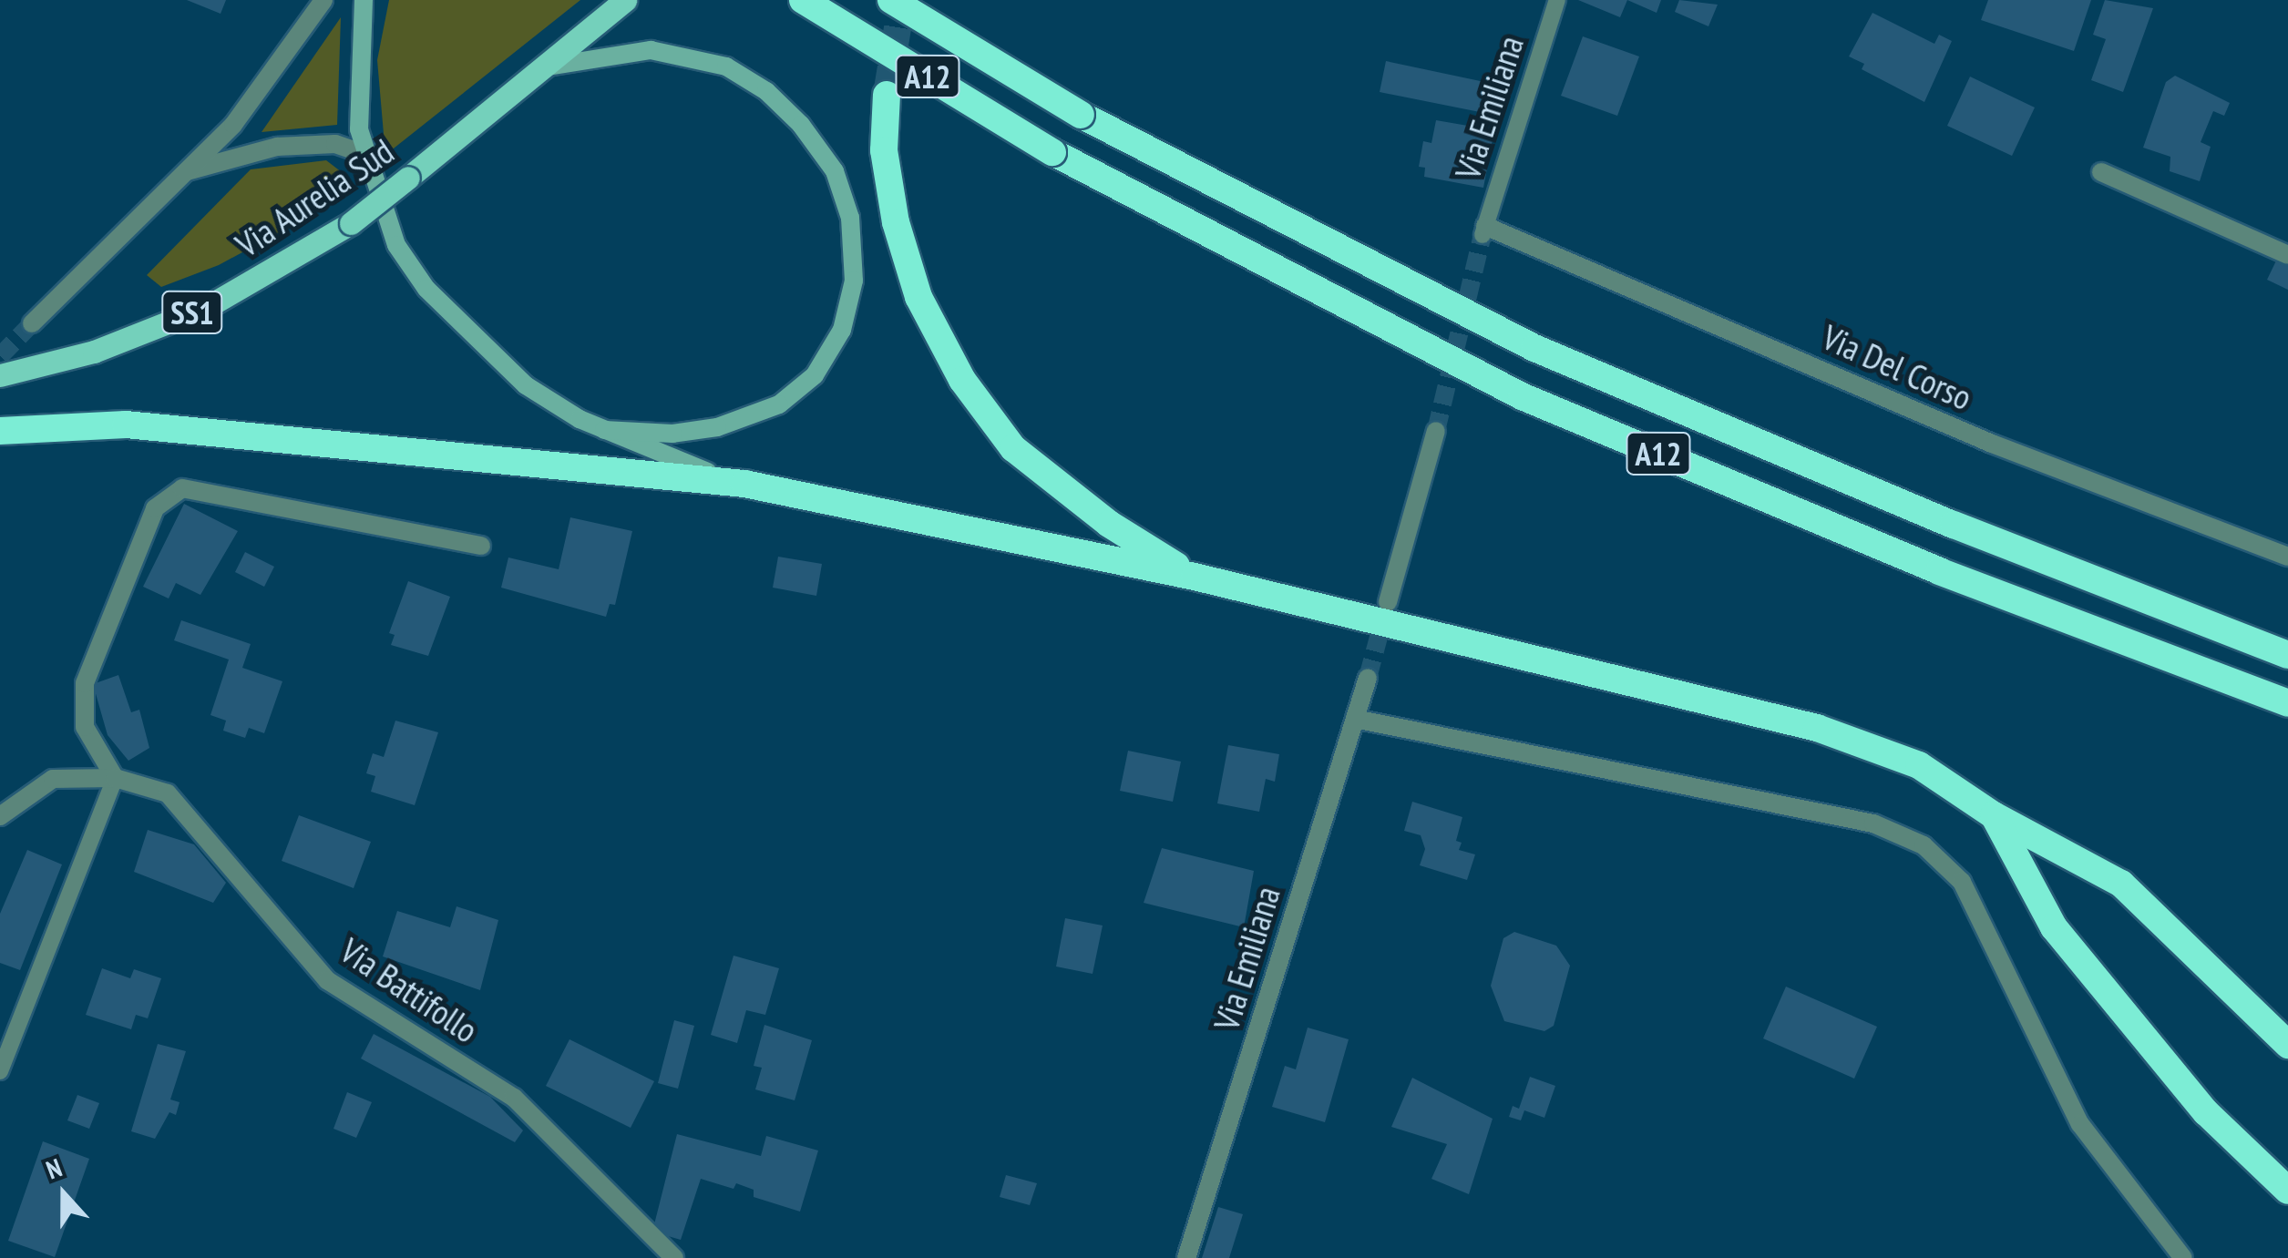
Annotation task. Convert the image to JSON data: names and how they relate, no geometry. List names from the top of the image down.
{
  "streets": {
    "highway": ["A12"],
    "main road": ["Via Aurelia Sud", "SS1"],
    "street": ["Via Emiliana", "Via Del Corso", "Via Battifollo"]
  },
  "crossings": [
    ["Via Emiliana", "Via Del Corso"]
  ],
  "north": "top"
}
